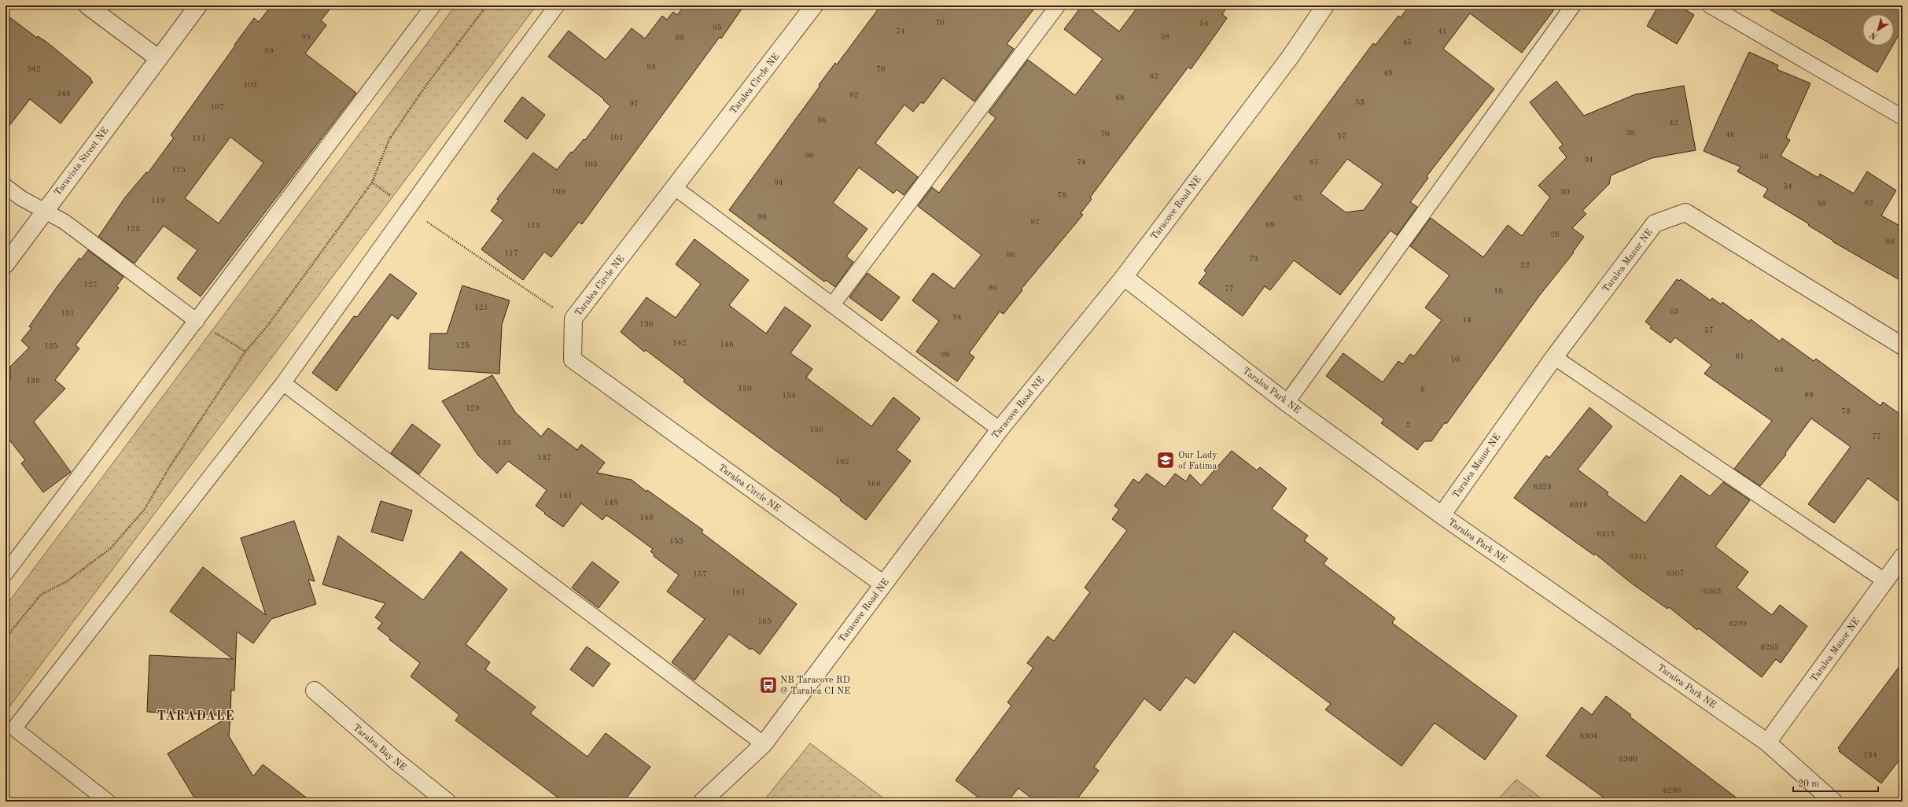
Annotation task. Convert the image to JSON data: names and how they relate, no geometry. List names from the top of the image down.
{
  "streets": {
    "street": [
      "Taralea Circle NE",
      "Taravista Street NE",
      "Taracove Road NE",
      "Taralea Manor NE",
      "Taralea Park NE",
      "Taralea Bay NE"
    ]
  },
  "crossings": [
    ["Taralea Circle NE", "Taracove Road NE"],
    ["Taracove Road NE", "Taralea Park NE"],
    ["Taralea Manor NE", "Taralea Park NE"]
  ],
  "districts": ["TARADALE"],
  "places": {
    "school or university": ["Our Lady of Fatima"],
    "bus stop": ["NB Taracove RD @ Taralea CI NE"]
  },
  "house_numbers": [
    "70",
    "54",
    "85",
    "74",
    "41",
    "95",
    "58",
    "89",
    "45",
    "99",
    "93",
    "342",
    "78",
    "49",
    "62",
    "103",
    "346",
    "82",
    "66",
    "53",
    "97",
    "107",
    "86",
    "42",
    "38",
    "70",
    "46",
    "57",
    "101",
    "111",
    "90",
    "50",
    "34",
    "74",
    "61",
    "105",
    "115",
    "94",
    "54",
    "109",
    "30",
    "78",
    "65",
    "119",
    "62",
    "58",
    "98",
    "82",
    "69",
    "113",
    "123",
    "26",
    "66",
    "117",
    "86",
    "73",
    "22",
    "127",
    "90",
    "77",
    "18",
    "121",
    "53",
    "131",
    "94",
    "14",
    "138",
    "57",
    "142",
    "146",
    "125",
    "135",
    "98",
    "61",
    "10",
    "65",
    "139",
    "150",
    "6",
    "69",
    "154",
    "129",
    "73",
    "2",
    "158",
    "77",
    "133",
    "137",
    "162",
    "166",
    "6323",
    "141",
    "145",
    "6319",
    "149",
    "6315",
    "153",
    "6311",
    "6307",
    "157",
    "6303",
    "161",
    "165",
    "6299",
    "6295",
    "6304",
    "134",
    "6300",
    "6296"
  ],
  "scale_bar": "20 m",
  "north": "bottom left"
}
